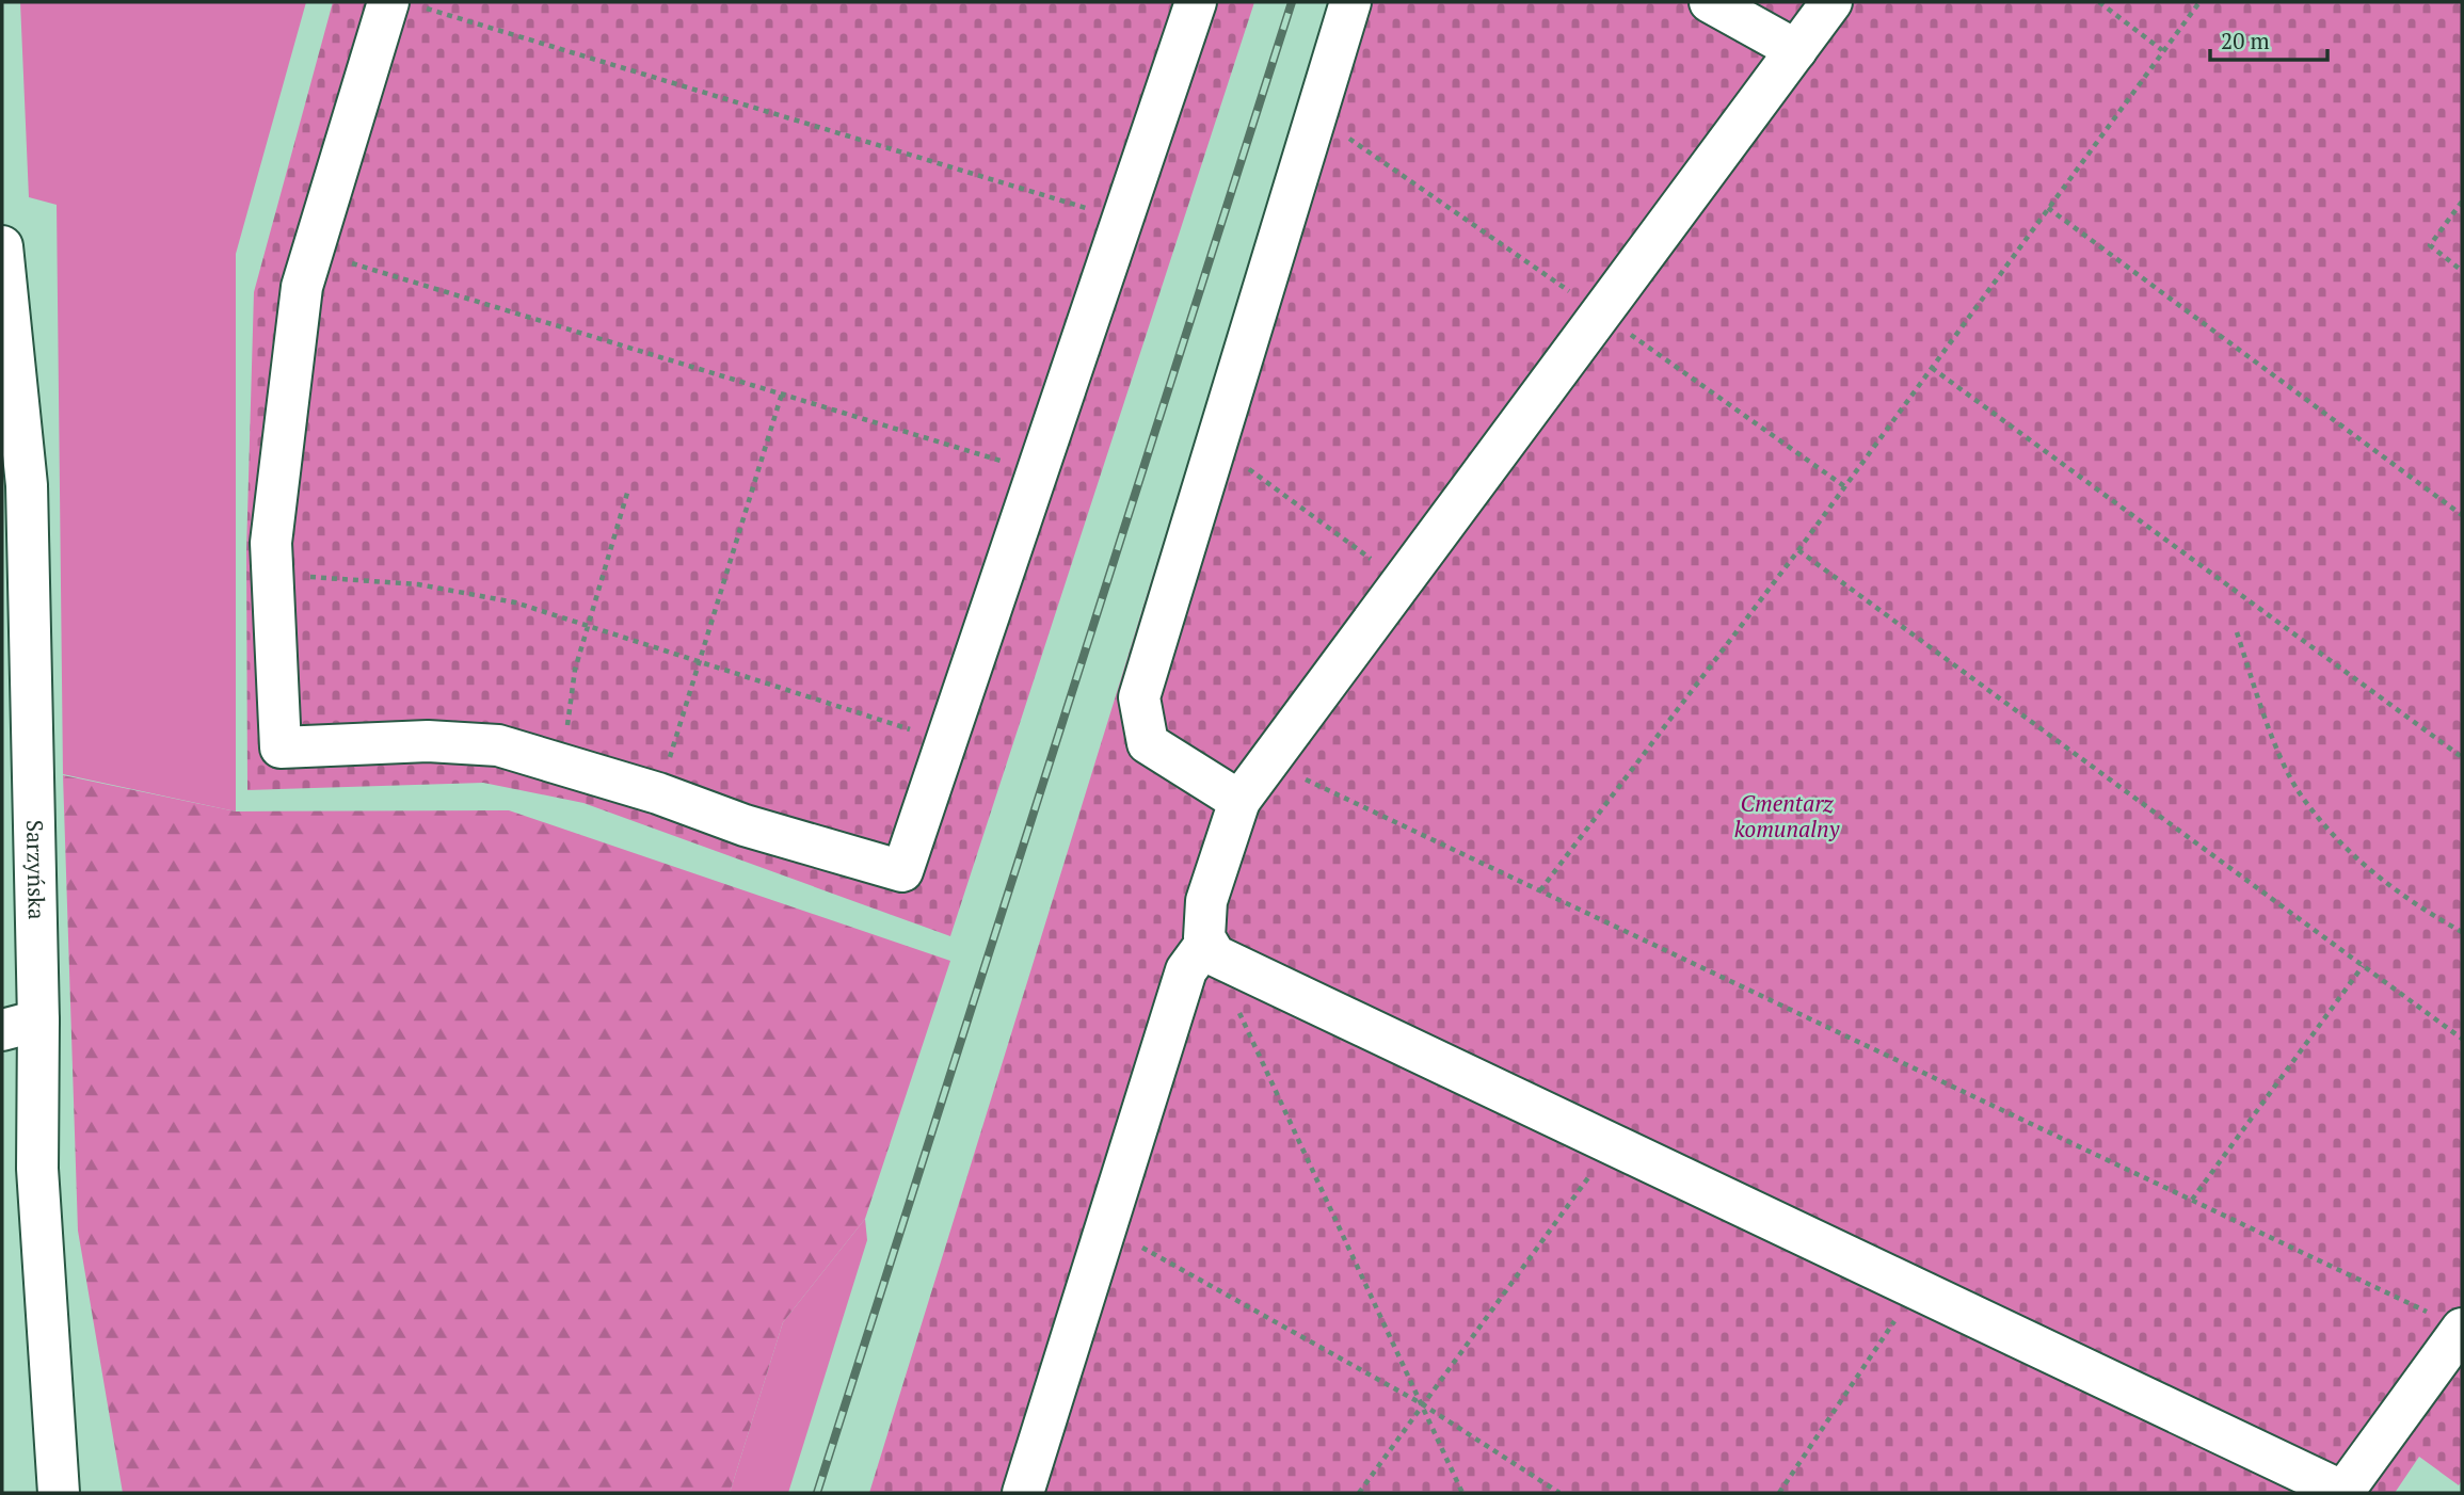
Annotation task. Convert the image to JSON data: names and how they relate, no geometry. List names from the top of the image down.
{
  "streets": {
    "street": ["Sarzyńska"]
  },
  "parks": ["Cmentarz komunalny"],
  "scale_bar": "20 m"
}
